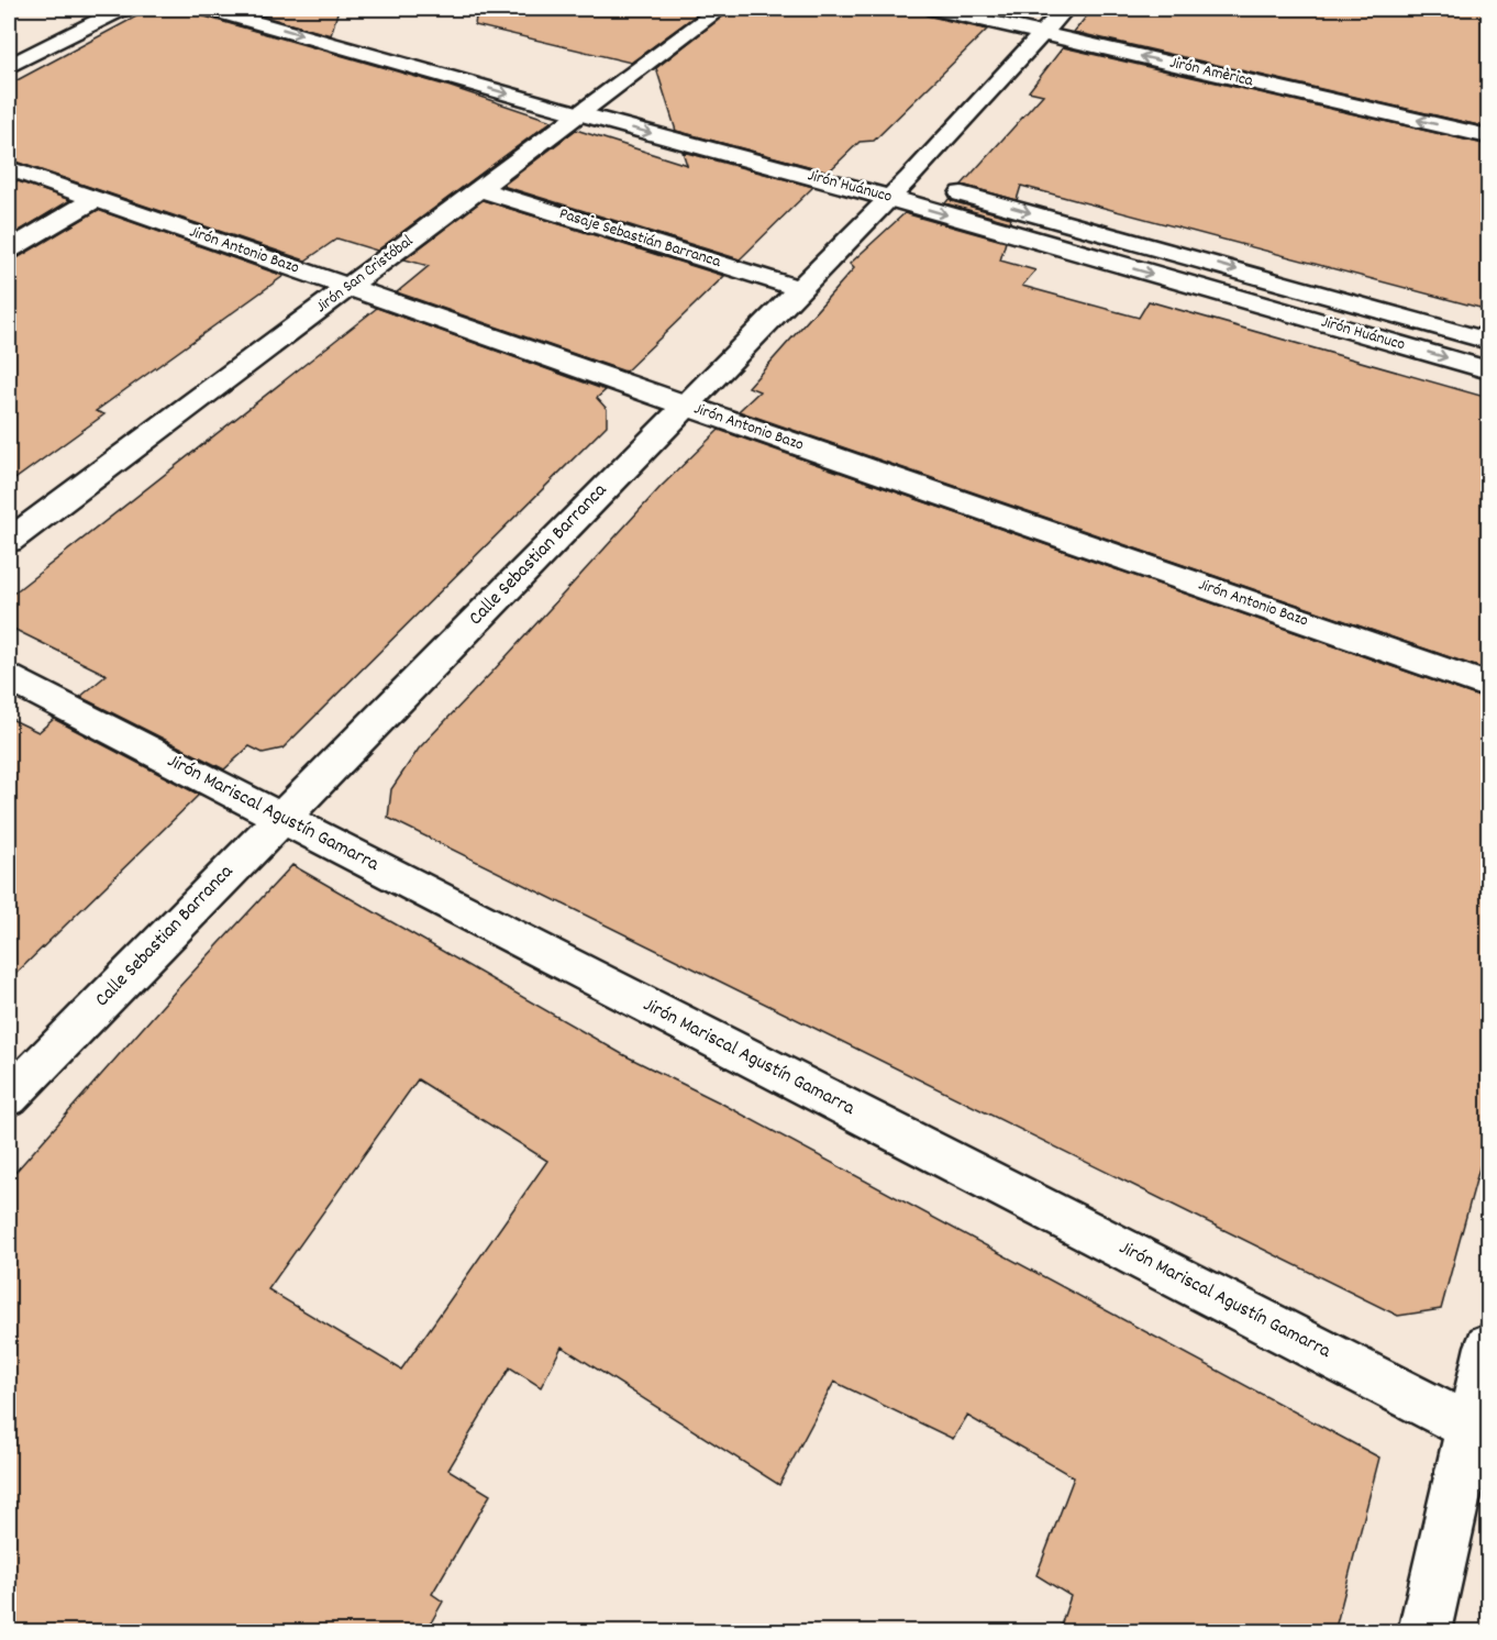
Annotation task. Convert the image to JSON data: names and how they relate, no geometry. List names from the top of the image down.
{
  "streets": {
    "street": [
      "Jirón Amèrica",
      "Jirón Huánuco",
      "Pasaje Sebastián Barranca",
      "Jirón Antonio Bazo",
      "Jirón San Cristóbal",
      "Calle Sebastian Barranca",
      "Jirón Mariscal Agustín Gamarra"
    ]
  },
  "crossings": [
    ["Jirón Amèrica", "Calle Sebastian Barranca"],
    ["Jirón Huánuco", "Jirón San Cristóbal"],
    ["Jirón Huánuco", "Calle Sebastian Barranca"],
    ["Pasaje Sebastián Barranca", "Jirón San Cristóbal"],
    ["Pasaje Sebastián Barranca", "Calle Sebastian Barranca"],
    ["Jirón Antonio Bazo", "Jirón San Cristóbal"],
    ["Jirón Antonio Bazo", "Calle Sebastian Barranca"],
    ["Calle Sebastian Barranca", "Jirón Mariscal Agustín Gamarra"]
  ],
  "one_way": ["Jirón Amèrica", "Jirón Huánuco"]
}
